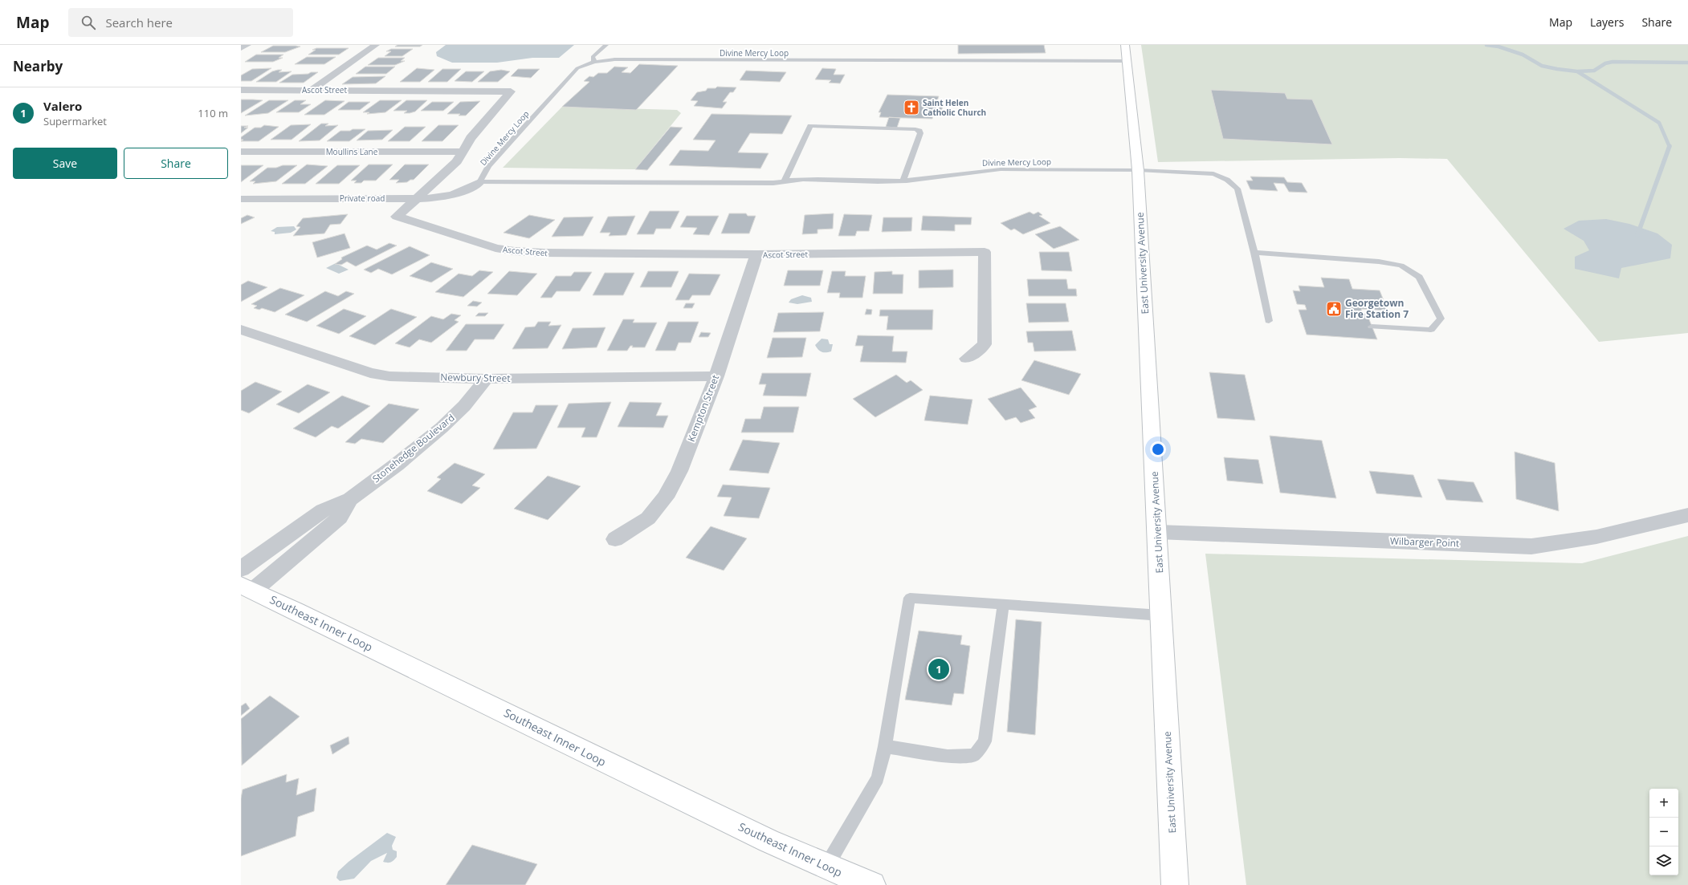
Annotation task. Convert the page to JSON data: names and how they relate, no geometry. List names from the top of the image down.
{
  "streets": {
    "main road": ["East University Avenue", "Southeast Inner Loop"],
    "street": [
      "Ascot Street",
      "Moullins Lane",
      "Private road",
      "Newbury Street",
      "Kempton Street",
      "Stonehedge Boulevard",
      "Wilbarger Point"
    ],
    "lane": ["Divine Mercy Loop"]
  },
  "crossings": [
    ["Divine Mercy Loop", "Private road"],
    ["Divine Mercy Loop", "East University Avenue"],
    ["Ascot Street", "Moullins Lane"],
    ["Ascot Street", "Private road"],
    ["Ascot Street", "Kempton Street"],
    ["East University Avenue", "Wilbarger Point"],
    ["Newbury Street", "Kempton Street"],
    ["Newbury Street", "Stonehedge Boulevard"],
    ["Stonehedge Boulevard", "Southeast Inner Loop"]
  ],
  "places": {
    "church": ["Saint Helen Catholic Church"],
    "public building": ["Georgetown Fire Station 7"]
  },
  "page": {
    "header": "Map",
    "search": "Search here",
    "nav": ["Map", "Layers", "Share"],
    "heading": "Nearby",
    "list": [
      {
        "mark": "1",
        "name": "Valero",
        "note": "Supermarket",
        "value": "110 m"
      }
    ],
    "buttons": ["Save", "Share"],
    "pins": "1",
    "map_buttons": ["+", "−"]
  }
}
